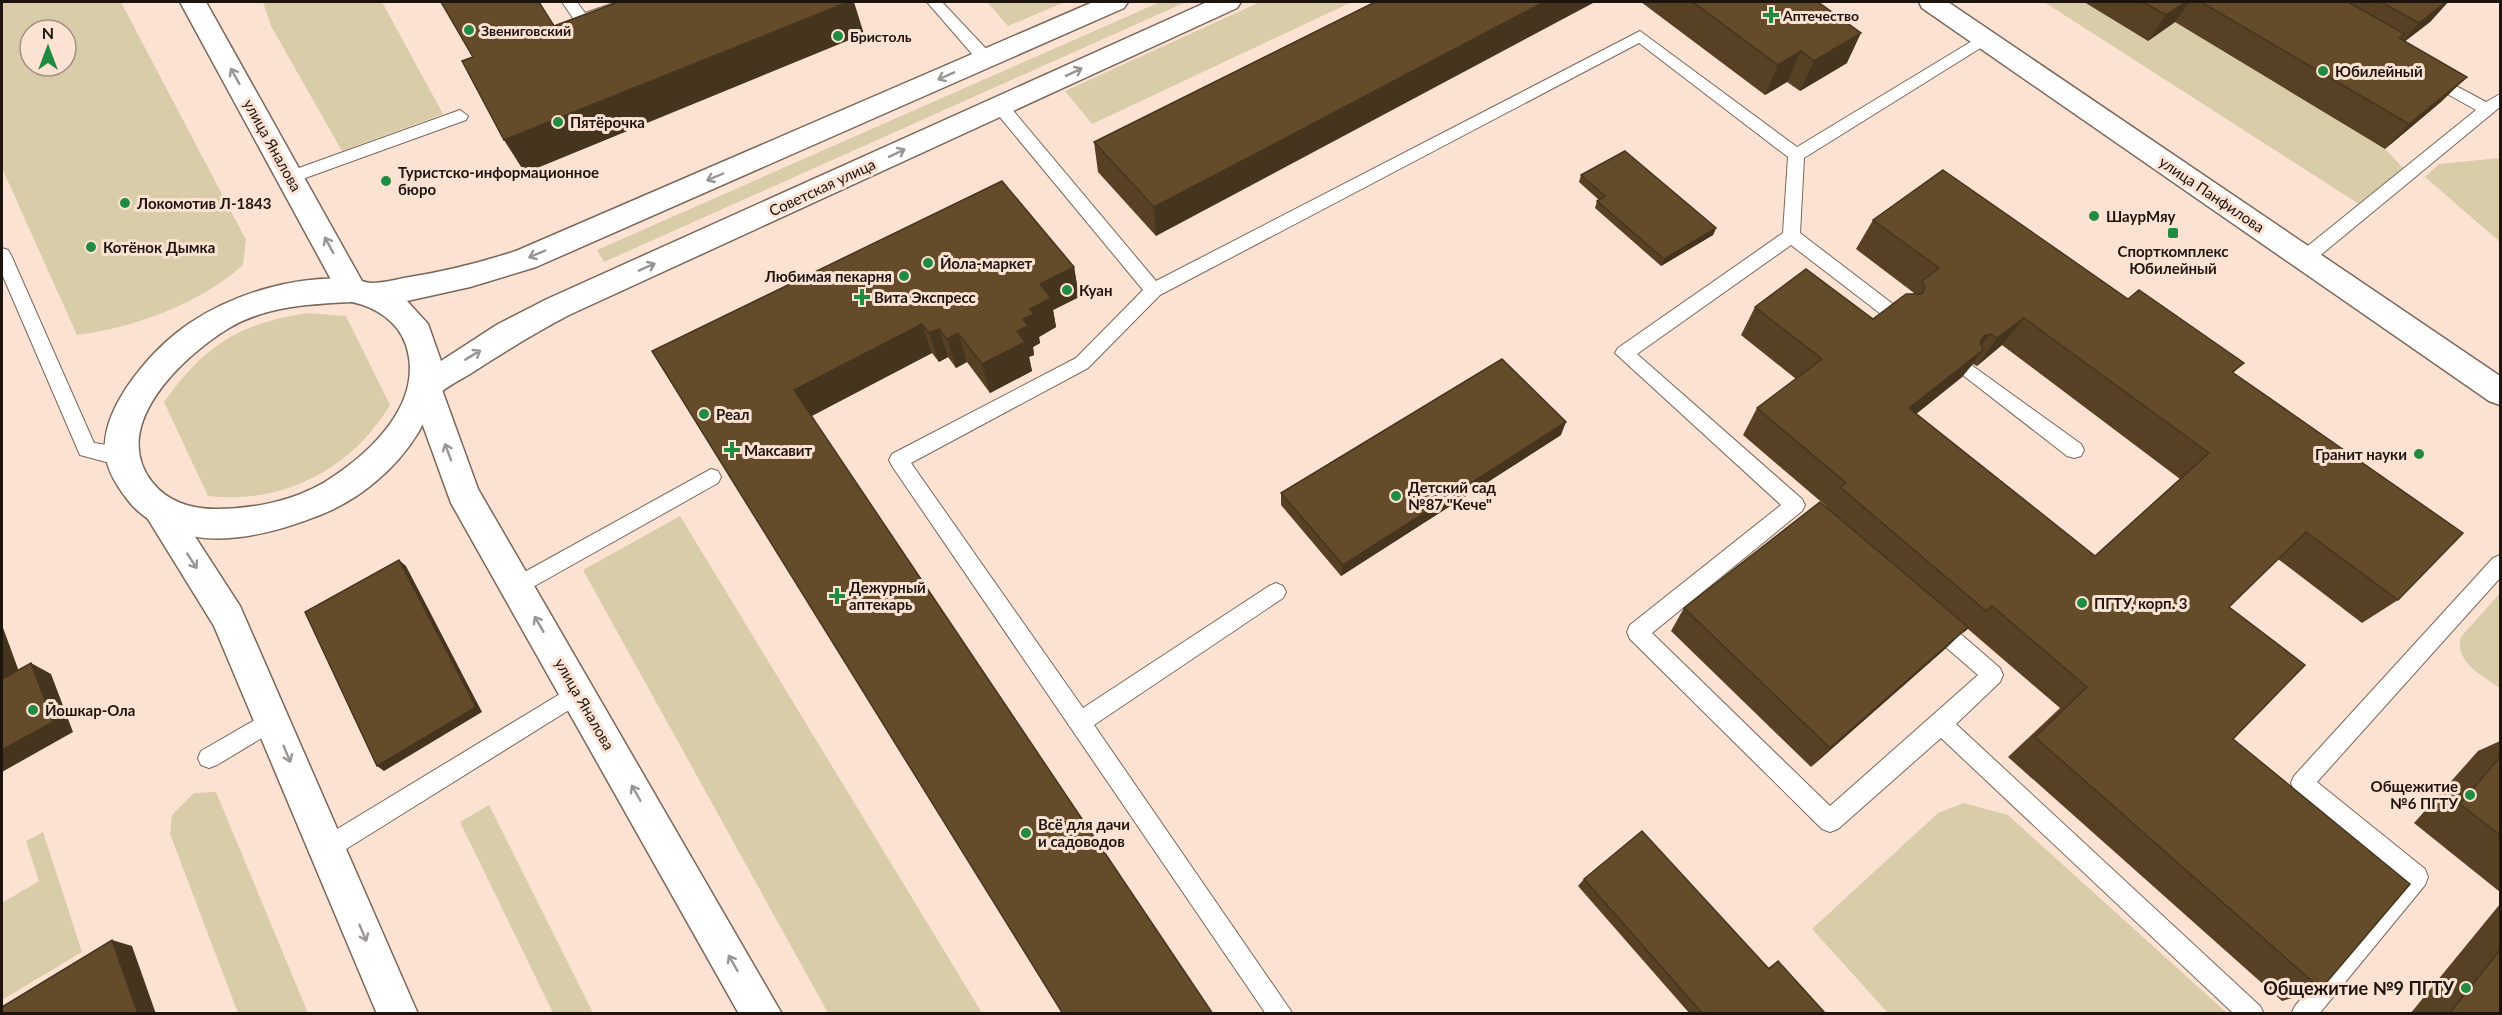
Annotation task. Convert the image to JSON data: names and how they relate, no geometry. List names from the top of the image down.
{
  "streets": {
    "main road": ["улица Яналова", "Советская улица", "улица Панфилова"]
  },
  "crossings": [
    ["улица Яналова", "Советская улица"]
  ],
  "places": {
    "health": [
      "Аптечество",
      "Вита Экспресс",
      "Максавит",
      "Дежурный аптекарь"
    ],
    "other": [
      "Звениговский",
      "Бристоль",
      "Юбилейный",
      "Пятёрочка",
      "Туристско-информационное бюро",
      "Локомотив Л-1843",
      "ШаурМяу",
      "Котёнок Дымка",
      "Йола-маркет",
      "Любимая пекарня",
      "Куан",
      "Реал",
      "Гранит науки",
      "Детский сад №87 \"Кече\"",
      "ПГТУ, корп. 3",
      "Йошкар-Ола",
      "Общежитие №6 ПГТУ",
      "Всё для дачи и садоводов",
      "Общежитие №9 ПГТУ"
    ],
    "transit": ["Спорткомплекс Юбилейный"]
  },
  "north": "top"
}
